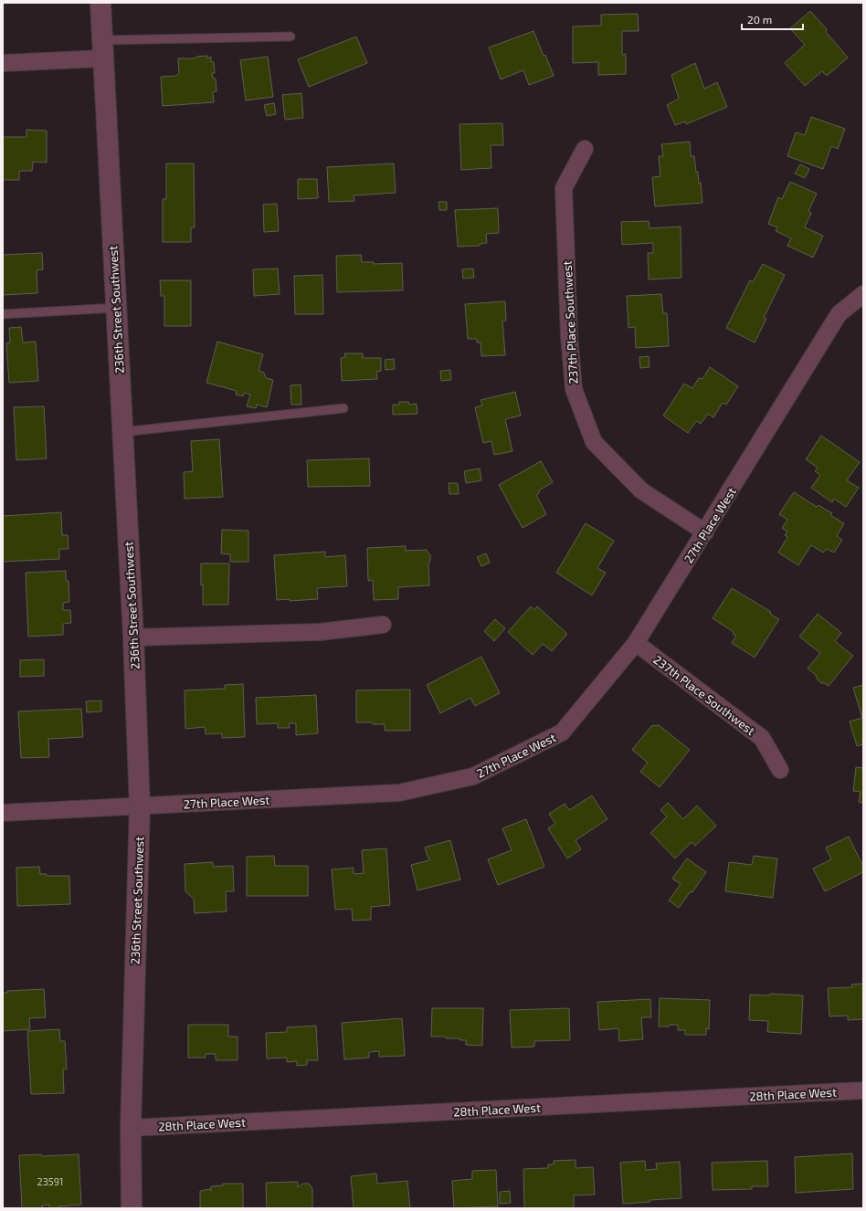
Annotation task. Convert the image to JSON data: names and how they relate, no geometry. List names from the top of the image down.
{
  "streets": {
    "street": [
      "236th Street Southwest",
      "237th Place Southwest",
      "27th Place West",
      "28th Place West"
    ]
  },
  "crossings": [
    ["236th Street Southwest", "27th Place West"],
    ["236th Street Southwest", "28th Place West"],
    ["237th Place Southwest", "27th Place West"]
  ],
  "house_numbers": ["23591"],
  "scale_bar": "20 m"
}
